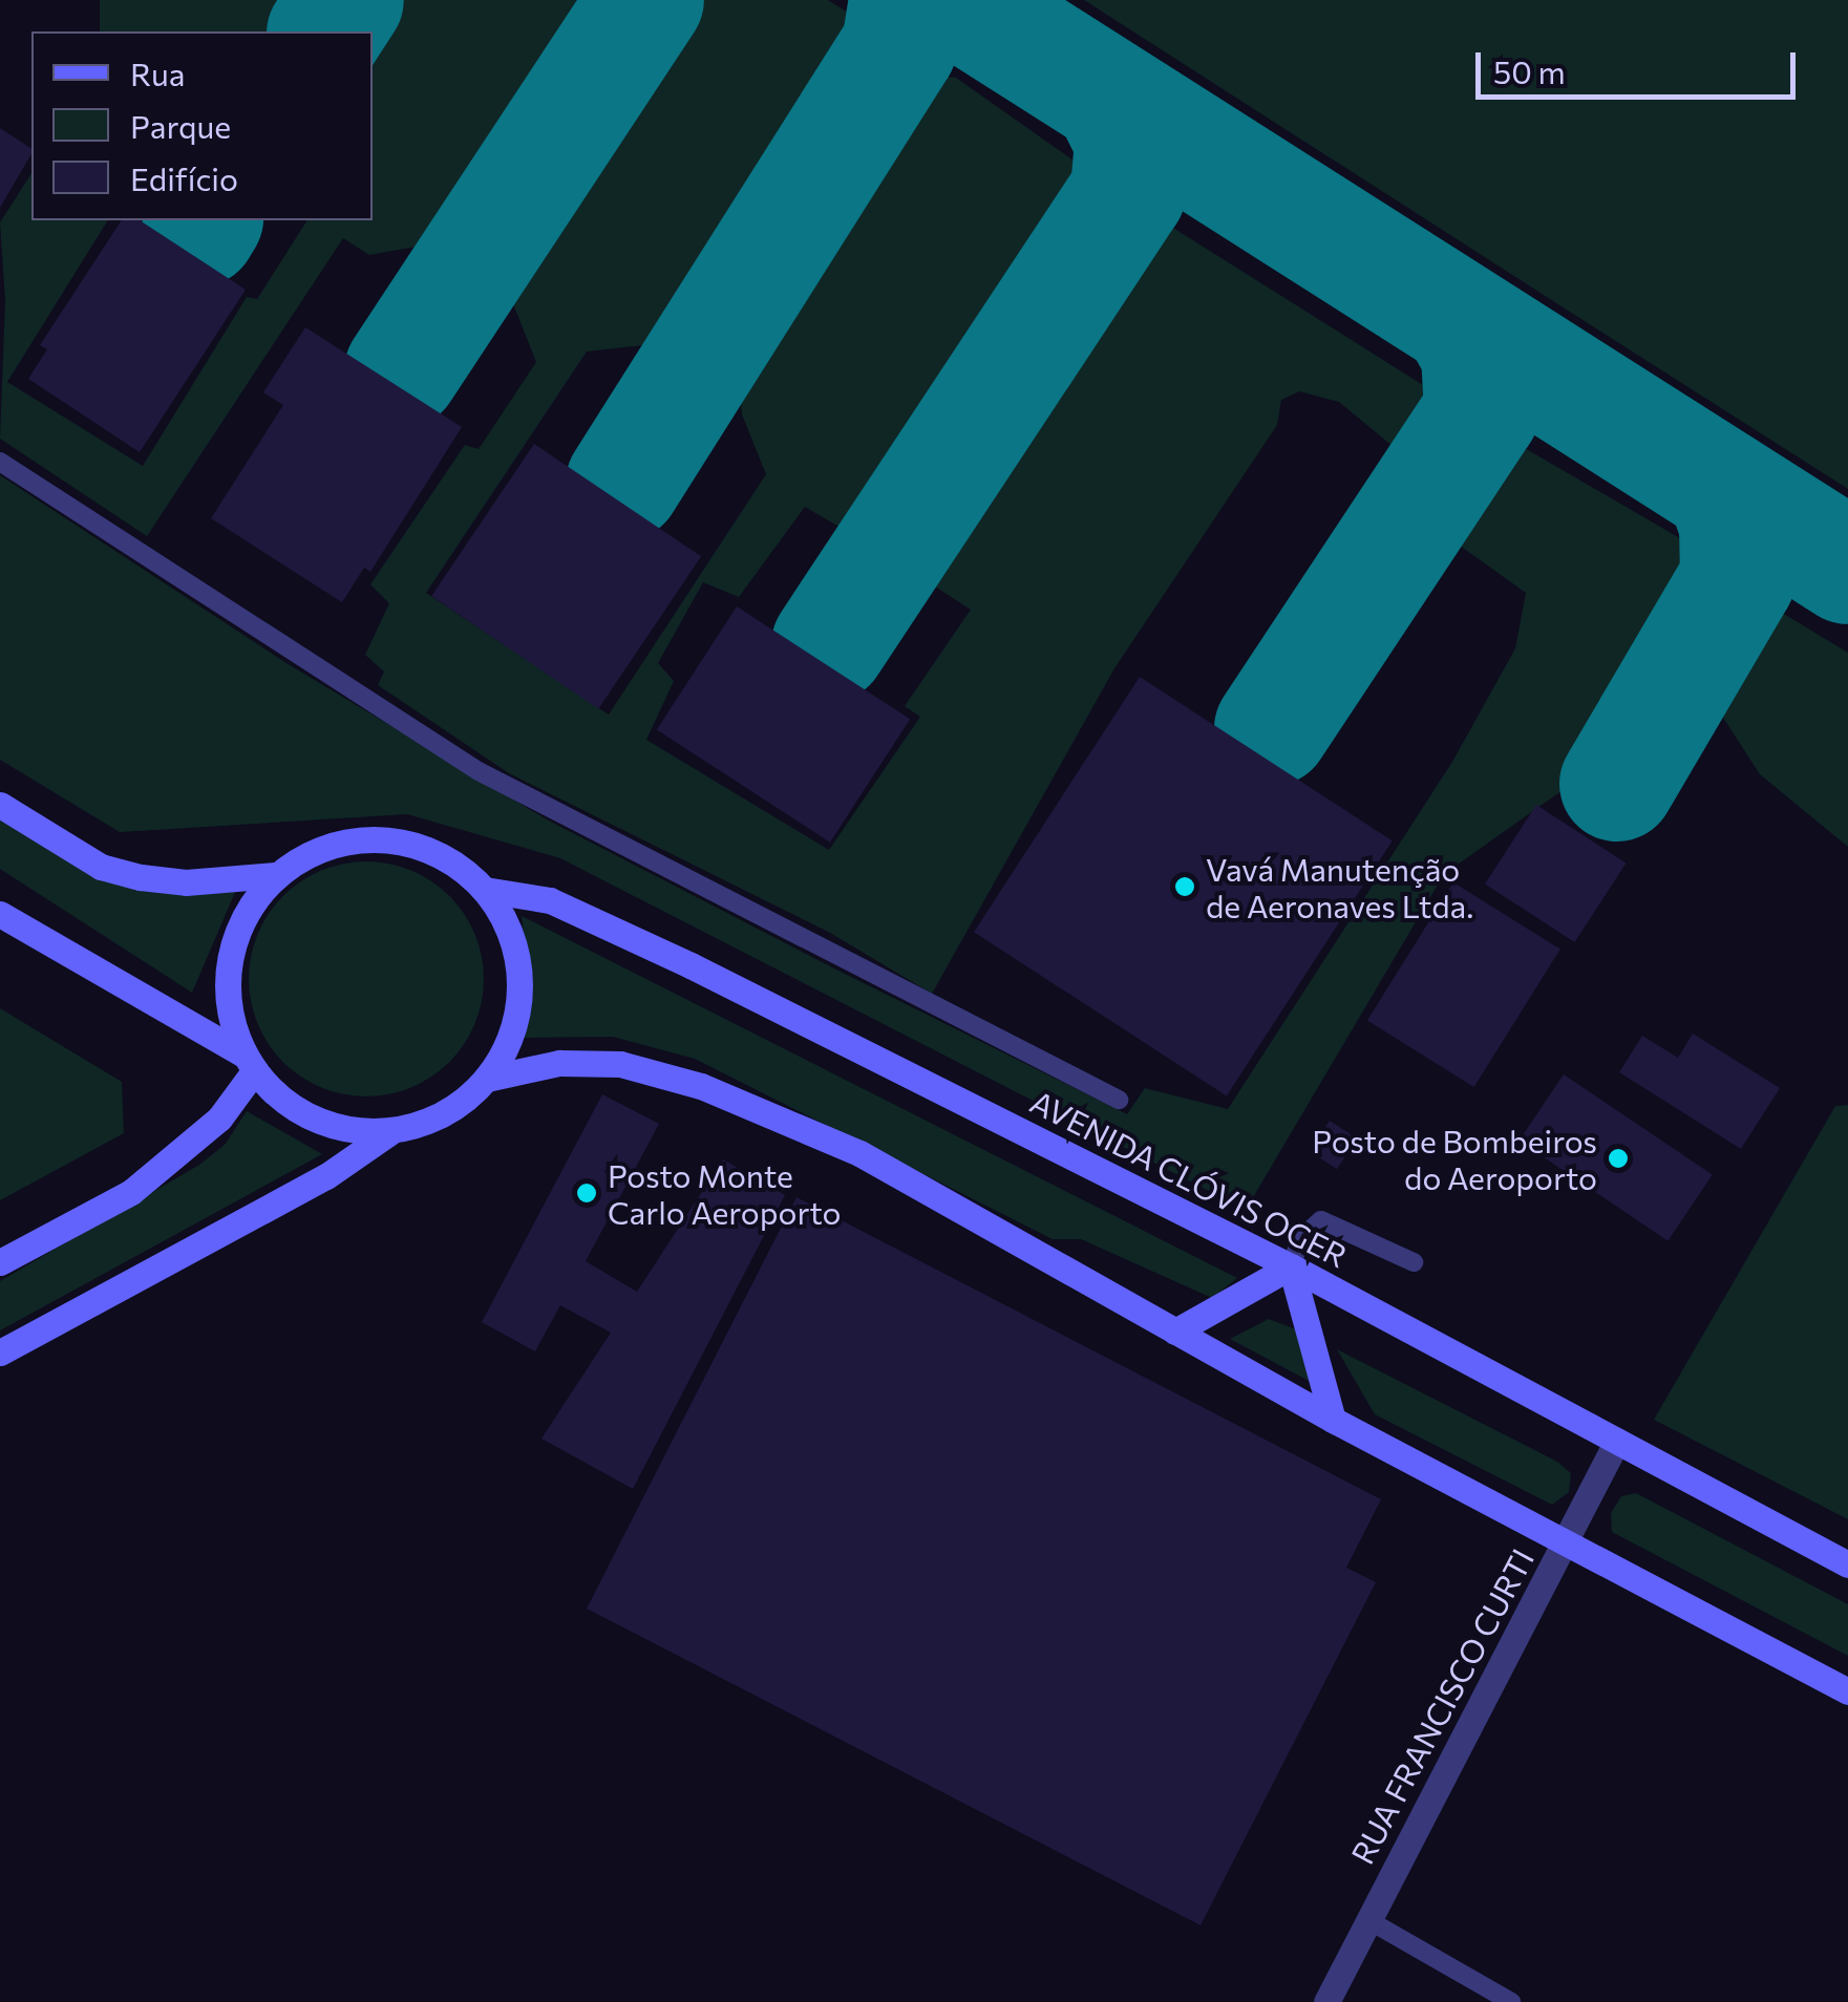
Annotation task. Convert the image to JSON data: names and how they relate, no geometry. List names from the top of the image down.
{
  "streets": {
    "main road": ["AVENIDA CLÓVIS OGER"],
    "street": ["RUA FRANCISCO CURTI"]
  },
  "crossings": [
    ["AVENIDA CLÓVIS OGER", "RUA FRANCISCO CURTI"]
  ],
  "places": ["Vavá Manutenção de Aeronaves Ltda.", "Posto de Bombeiros do Aeroporto", "Posto Monte Carlo Aeroporto"],
  "legend": ["Rua", "Parque", "Edifício"],
  "scale_bar": "50 m"
}
